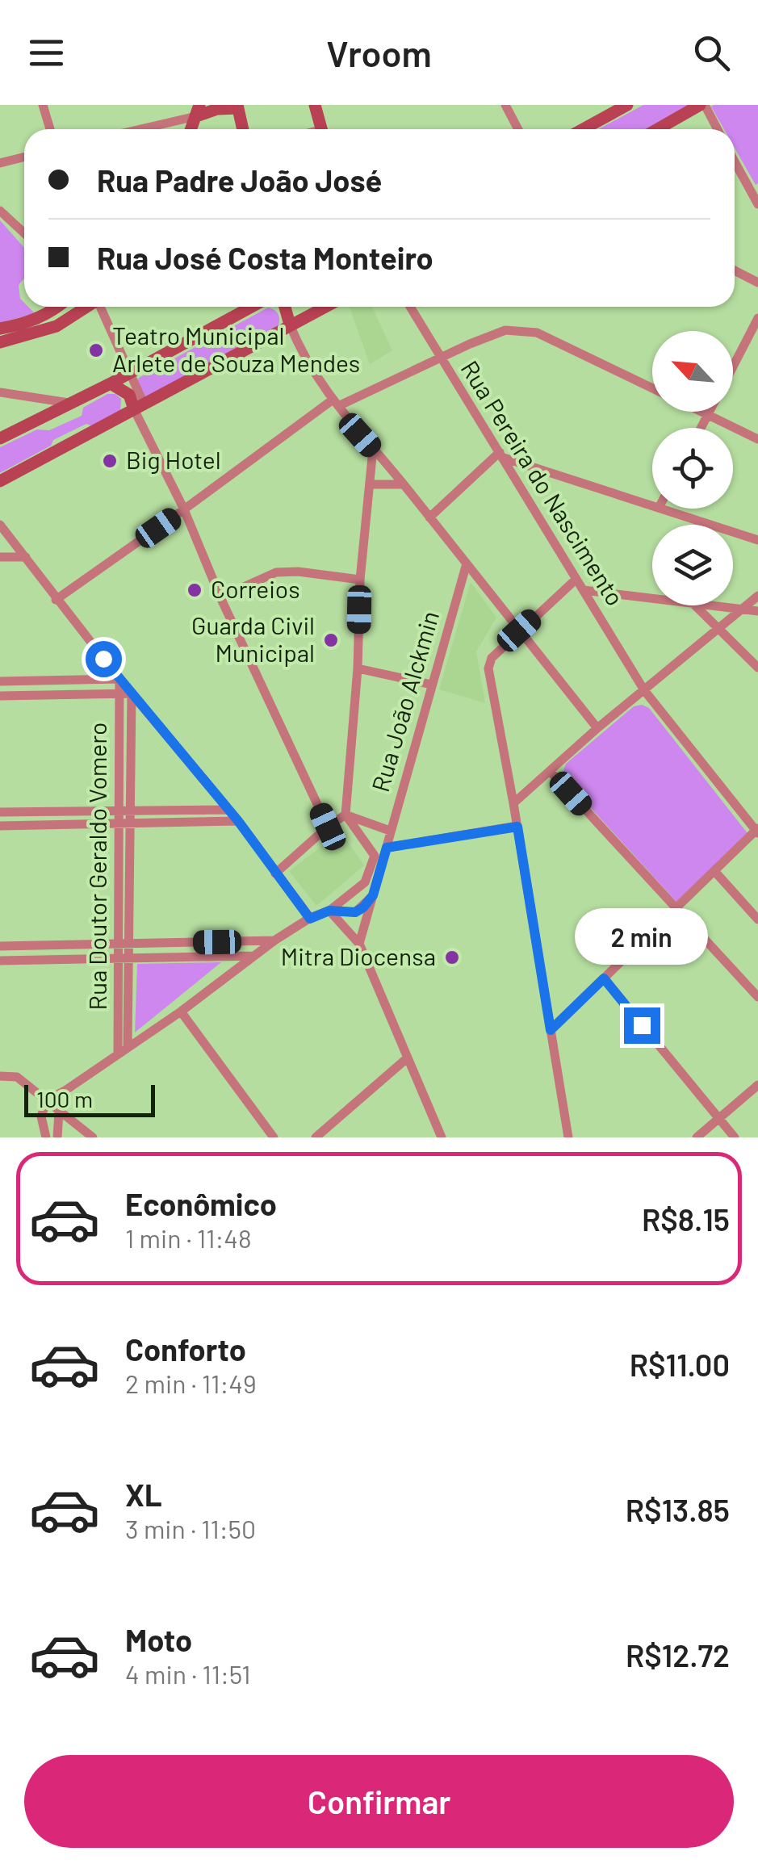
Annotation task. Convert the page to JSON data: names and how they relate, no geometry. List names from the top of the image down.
{
  "streets": {
    "street": ["Rua Pereira do Nascimento", "Rua João Alckmin", "Rua Doutor Geraldo Vomero"]
  },
  "places": [
    "Teatro Municipal Arlete de Souza Mendes",
    "Big Hotel",
    "Correios",
    "Guarda Civil Municipal",
    "Mitra Diocensa"
  ],
  "scale_bar": "100 m",
  "north": "top left",
  "page": {
    "header": "Vroom",
    "banner": ["Rua Padre João José", "Rua José Costa Monteiro"],
    "bubble": "2 min",
    "scale": "100 m",
    "list": [
      {
        "name": "Econômico",
        "note": "1 min · 11:48",
        "value": "R$8.15"
      },
      {
        "name": "Conforto",
        "note": "2 min · 11:49",
        "value": "R$11.00"
      },
      {
        "name": "XL",
        "note": "3 min · 11:50",
        "value": "R$13.85"
      },
      {
        "name": "Moto",
        "note": "4 min · 11:51",
        "value": "R$12.72"
      }
    ],
    "buttons": "Confirmar"
  }
}
